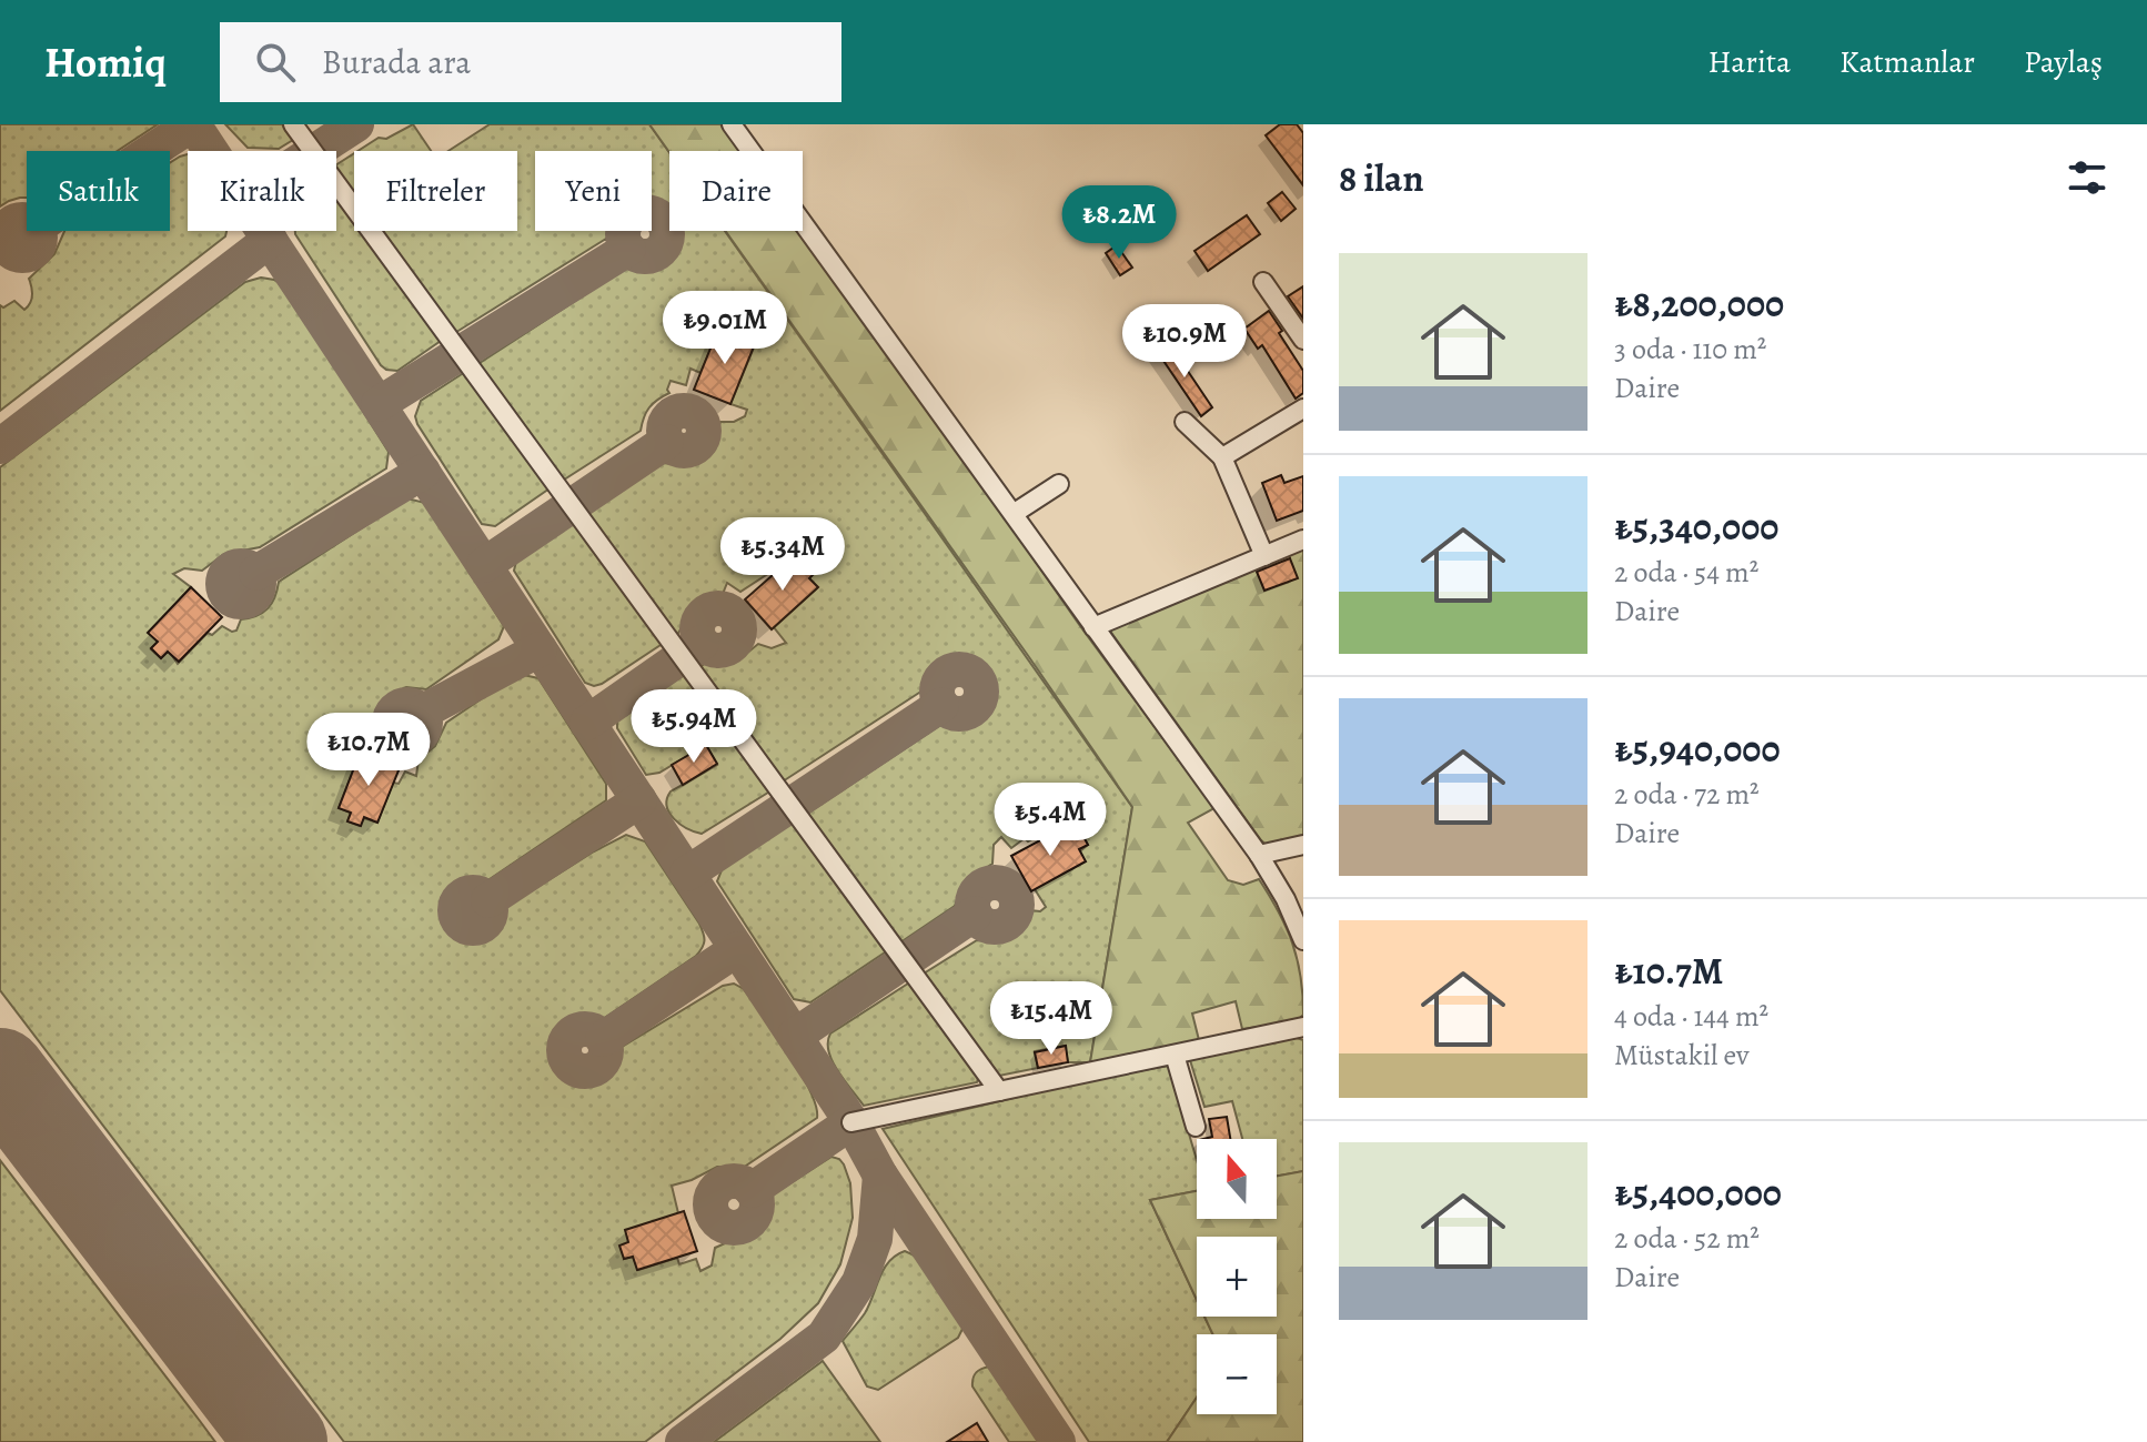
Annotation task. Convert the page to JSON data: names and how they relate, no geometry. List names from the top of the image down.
{
  "north": "top",
  "page": {
    "header": "Homiq",
    "search": "Burada ara",
    "nav": ["Harita", "Katmanlar", "Paylaş"],
    "heading": "8 ilan",
    "chip": [
      "Satılık",
      "Kiralık",
      "Filtreler",
      "Yeni",
      "Daire"
    ],
    "price": [
      "₺8.2M",
      "₺9.01M",
      "₺10.9M",
      "₺5.34M",
      "₺5.94M",
      "₺10.7M",
      "₺5.4M",
      "₺15.4M"
    ],
    "list": [
      {
        "name": "₺8,200,000",
        "note": "3 oda · 110 m² · Daire"
      },
      {
        "name": "₺5,340,000",
        "note": "2 oda · 54 m² · Daire"
      },
      {
        "name": "₺5,940,000",
        "note": "2 oda · 72 m² · Daire"
      },
      {
        "name": "₺10.7M",
        "note": "4 oda · 144 m² · Müstakil ev"
      },
      {
        "name": "₺5,400,000",
        "note": "2 oda · 52 m² · Daire"
      }
    ],
    "map_buttons": ["+", "−"]
  }
}
